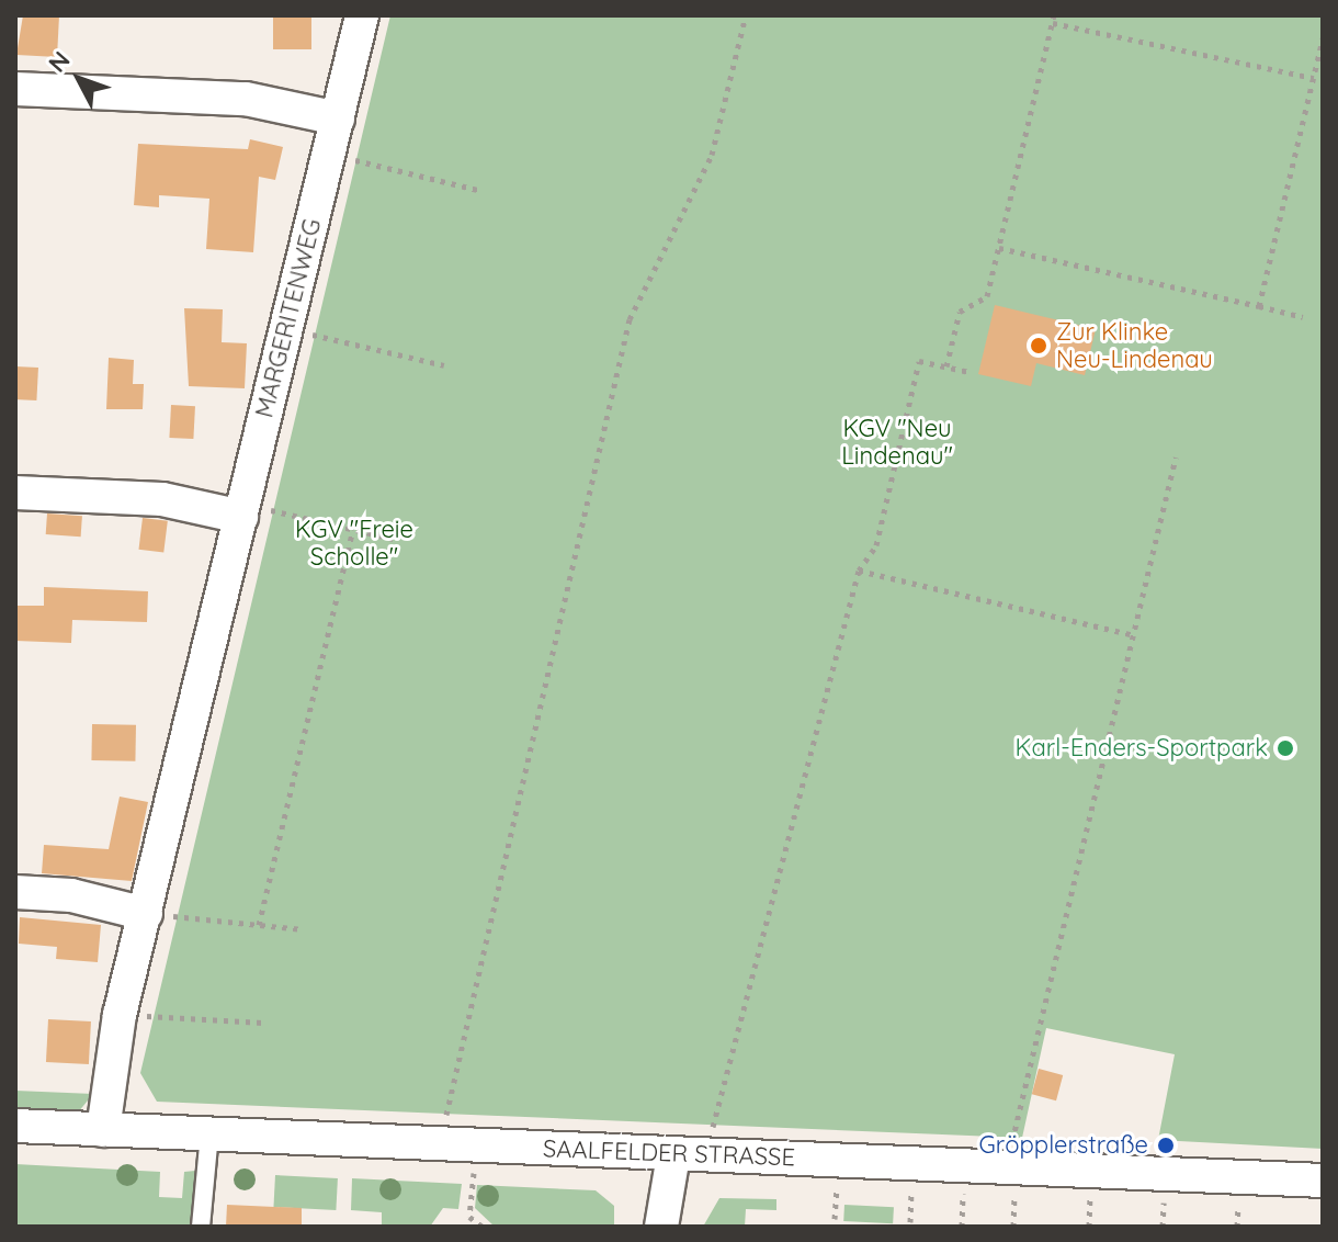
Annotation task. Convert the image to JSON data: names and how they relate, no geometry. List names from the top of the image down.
{
  "streets": {
    "street": ["MARGERITENWEG", "SAALFELDER STRASSE"]
  },
  "crossings": [
    ["MARGERITENWEG", "SAALFELDER STRASSE"]
  ],
  "parks": ["KGV \"Neu Lindenau\"", "KGV \"Freie Scholle\""],
  "places": ["Zur Klinke Neu-Lindenau", "Karl-Enders-Sportpark", "Gröpplerstraße"],
  "north": "top left"
}
